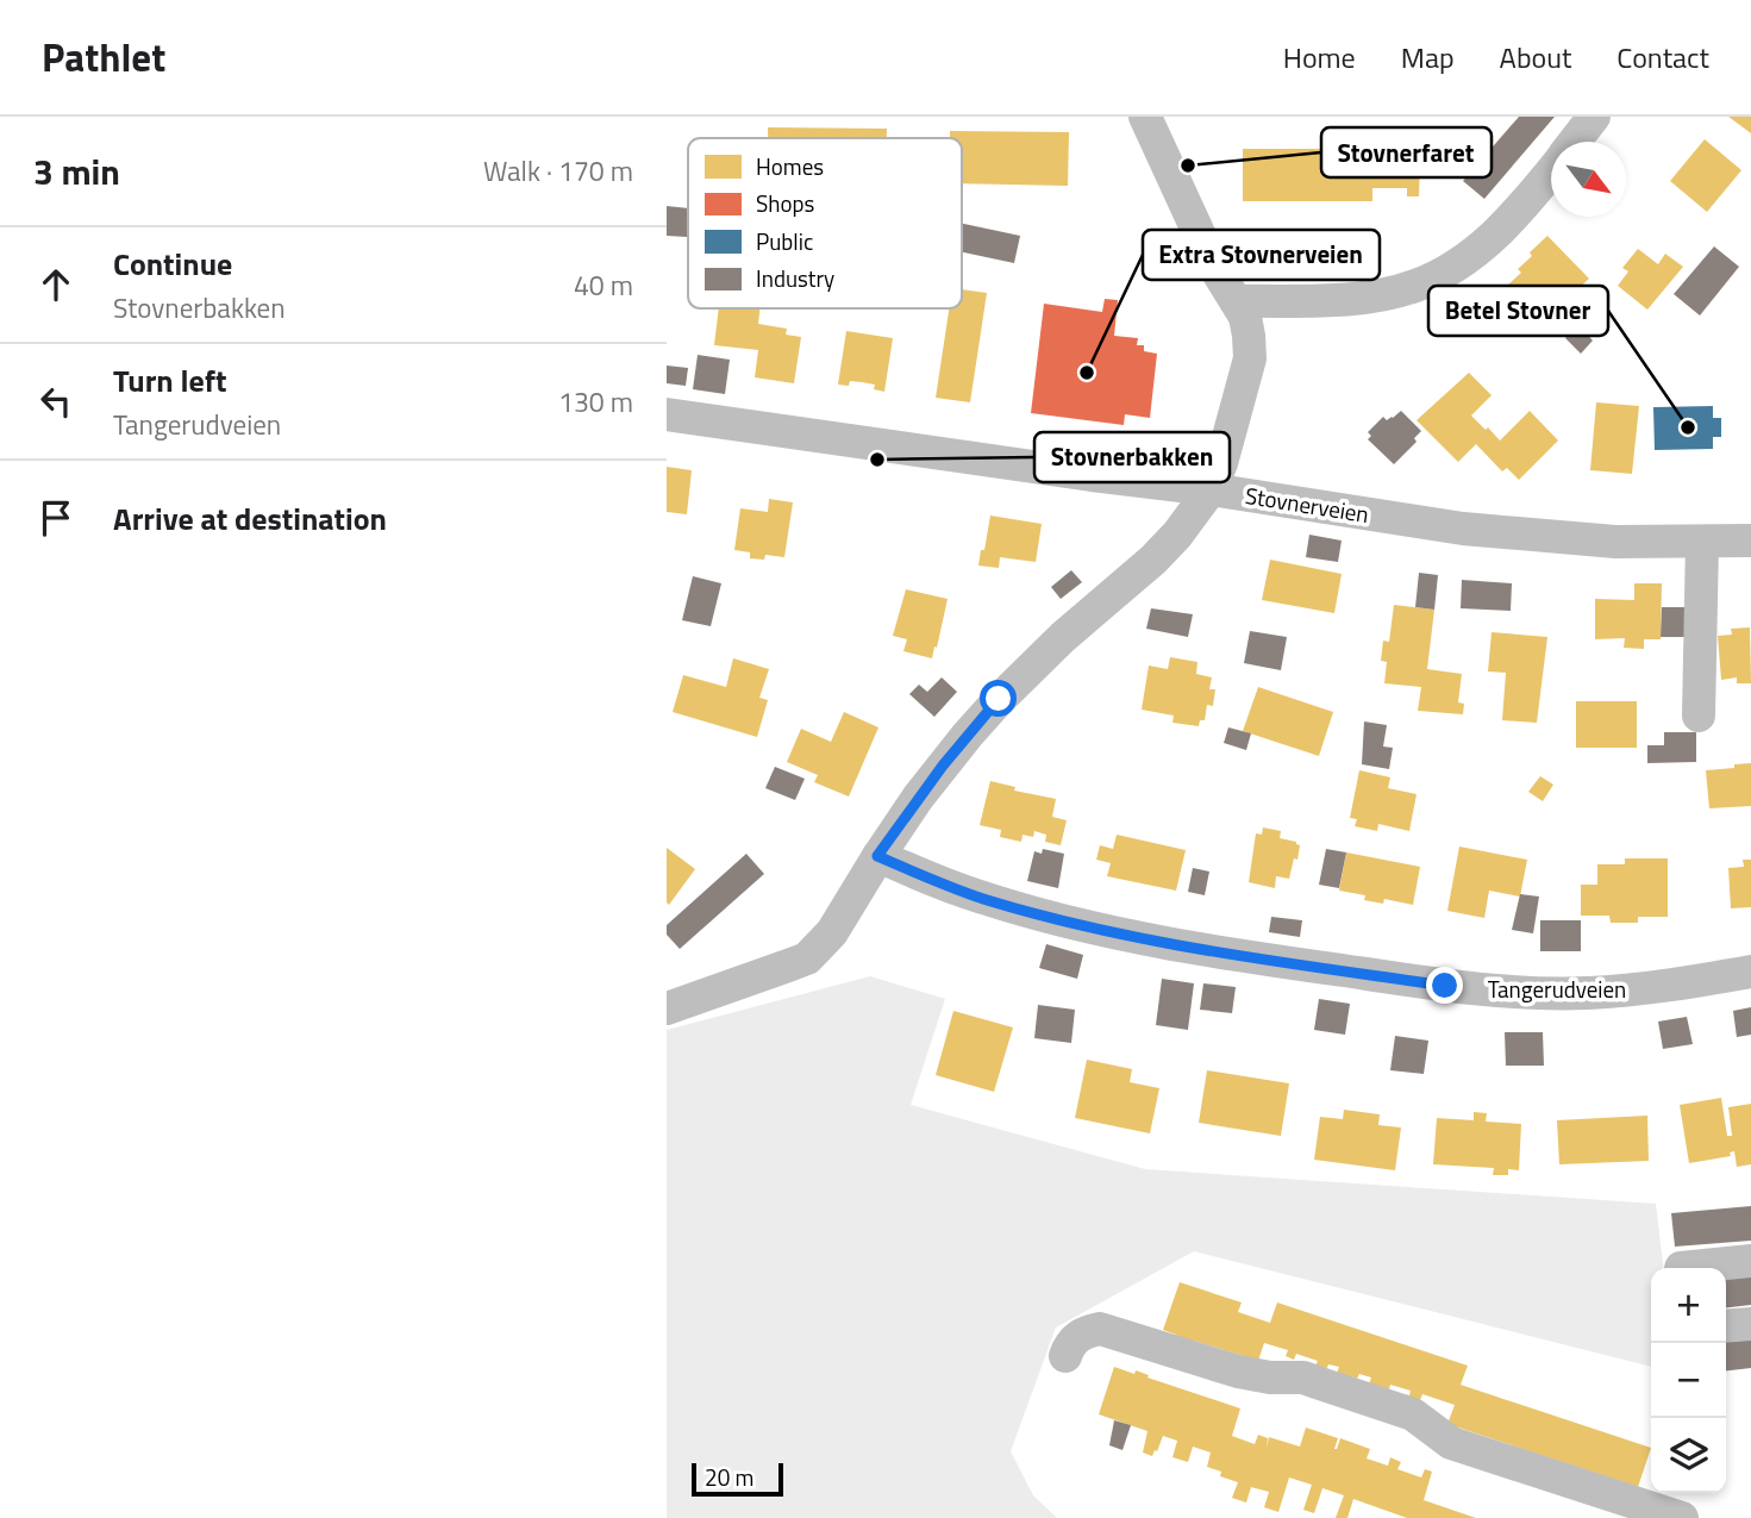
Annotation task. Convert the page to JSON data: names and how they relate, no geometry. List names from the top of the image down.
{
  "streets": {
    "street": ["Stovnerveien", "Tangerudveien"]
  },
  "places": [
    "Stovnerfaret",
    "Extra Stovnerveien",
    "Betel Stovner",
    "Stovnerbakken"
  ],
  "legend": [
    "Homes",
    "Shops",
    "Public",
    "Industry"
  ],
  "scale_bar": "20 m",
  "north": "bottom right",
  "page": {
    "header": "Pathlet",
    "nav": [
      "Home",
      "Map",
      "About",
      "Contact"
    ],
    "heading": ["3 min", "Walk · 170 m"],
    "list": [
      ["Continue", "Stovnerbakken", "40 m"],
      ["Turn left", "Tangerudveien", "130 m"],
      "Arrive at destination"
    ],
    "map_buttons": ["+", "−"],
    "scale": "20 m"
  }
}
